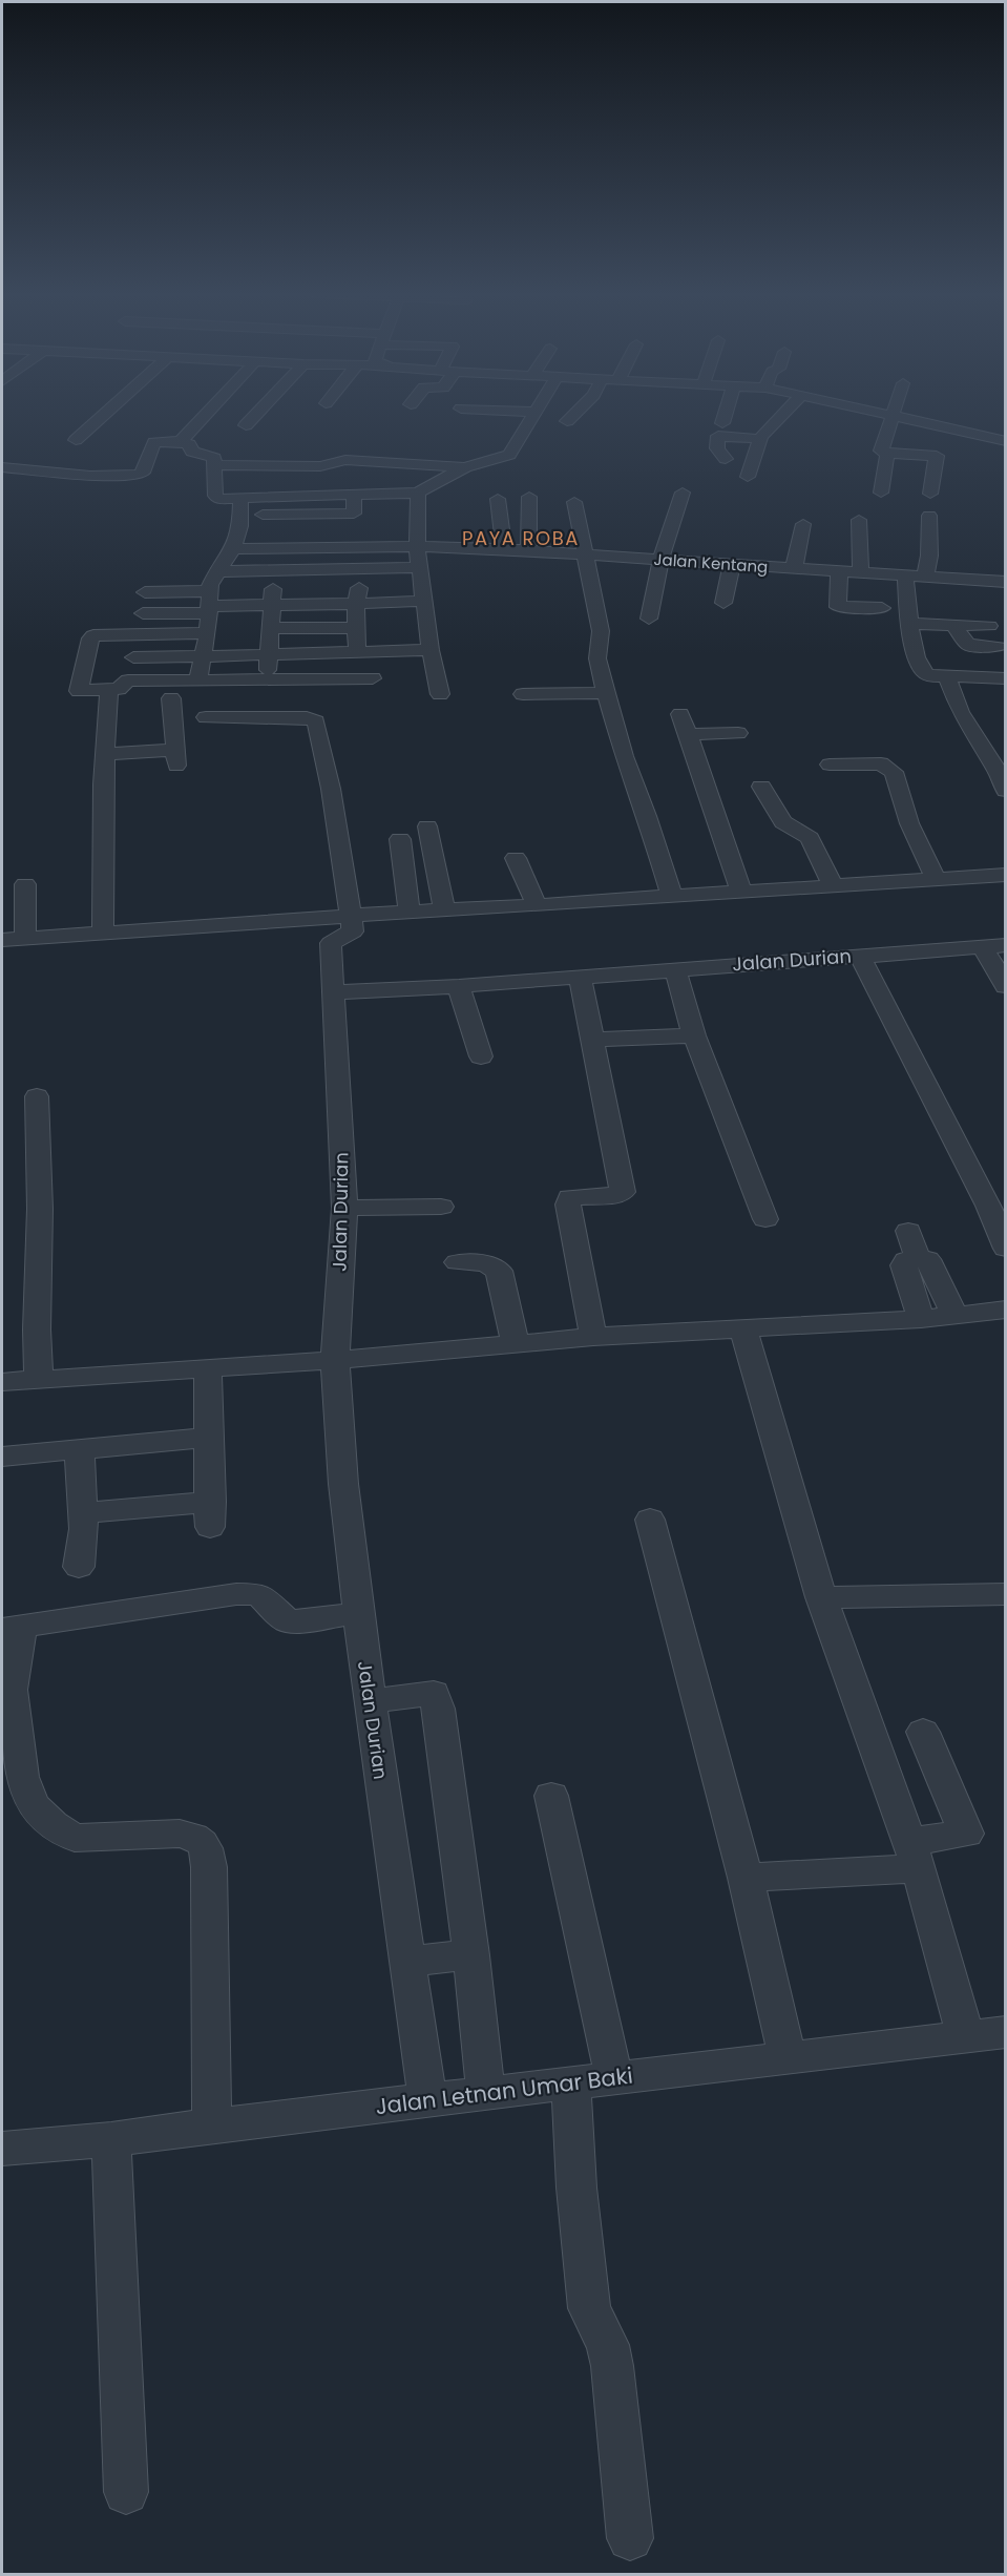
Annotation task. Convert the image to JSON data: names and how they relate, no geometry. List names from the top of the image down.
{
  "streets": {
    "street": ["Jalan Kentang", "Jalan Durian", "Jalan Letnan Umar Baki"]
  },
  "crossings": [
    ["Jalan Durian", "Jalan Letnan Umar Baki"]
  ],
  "districts": ["PAYA ROBA"]
}
